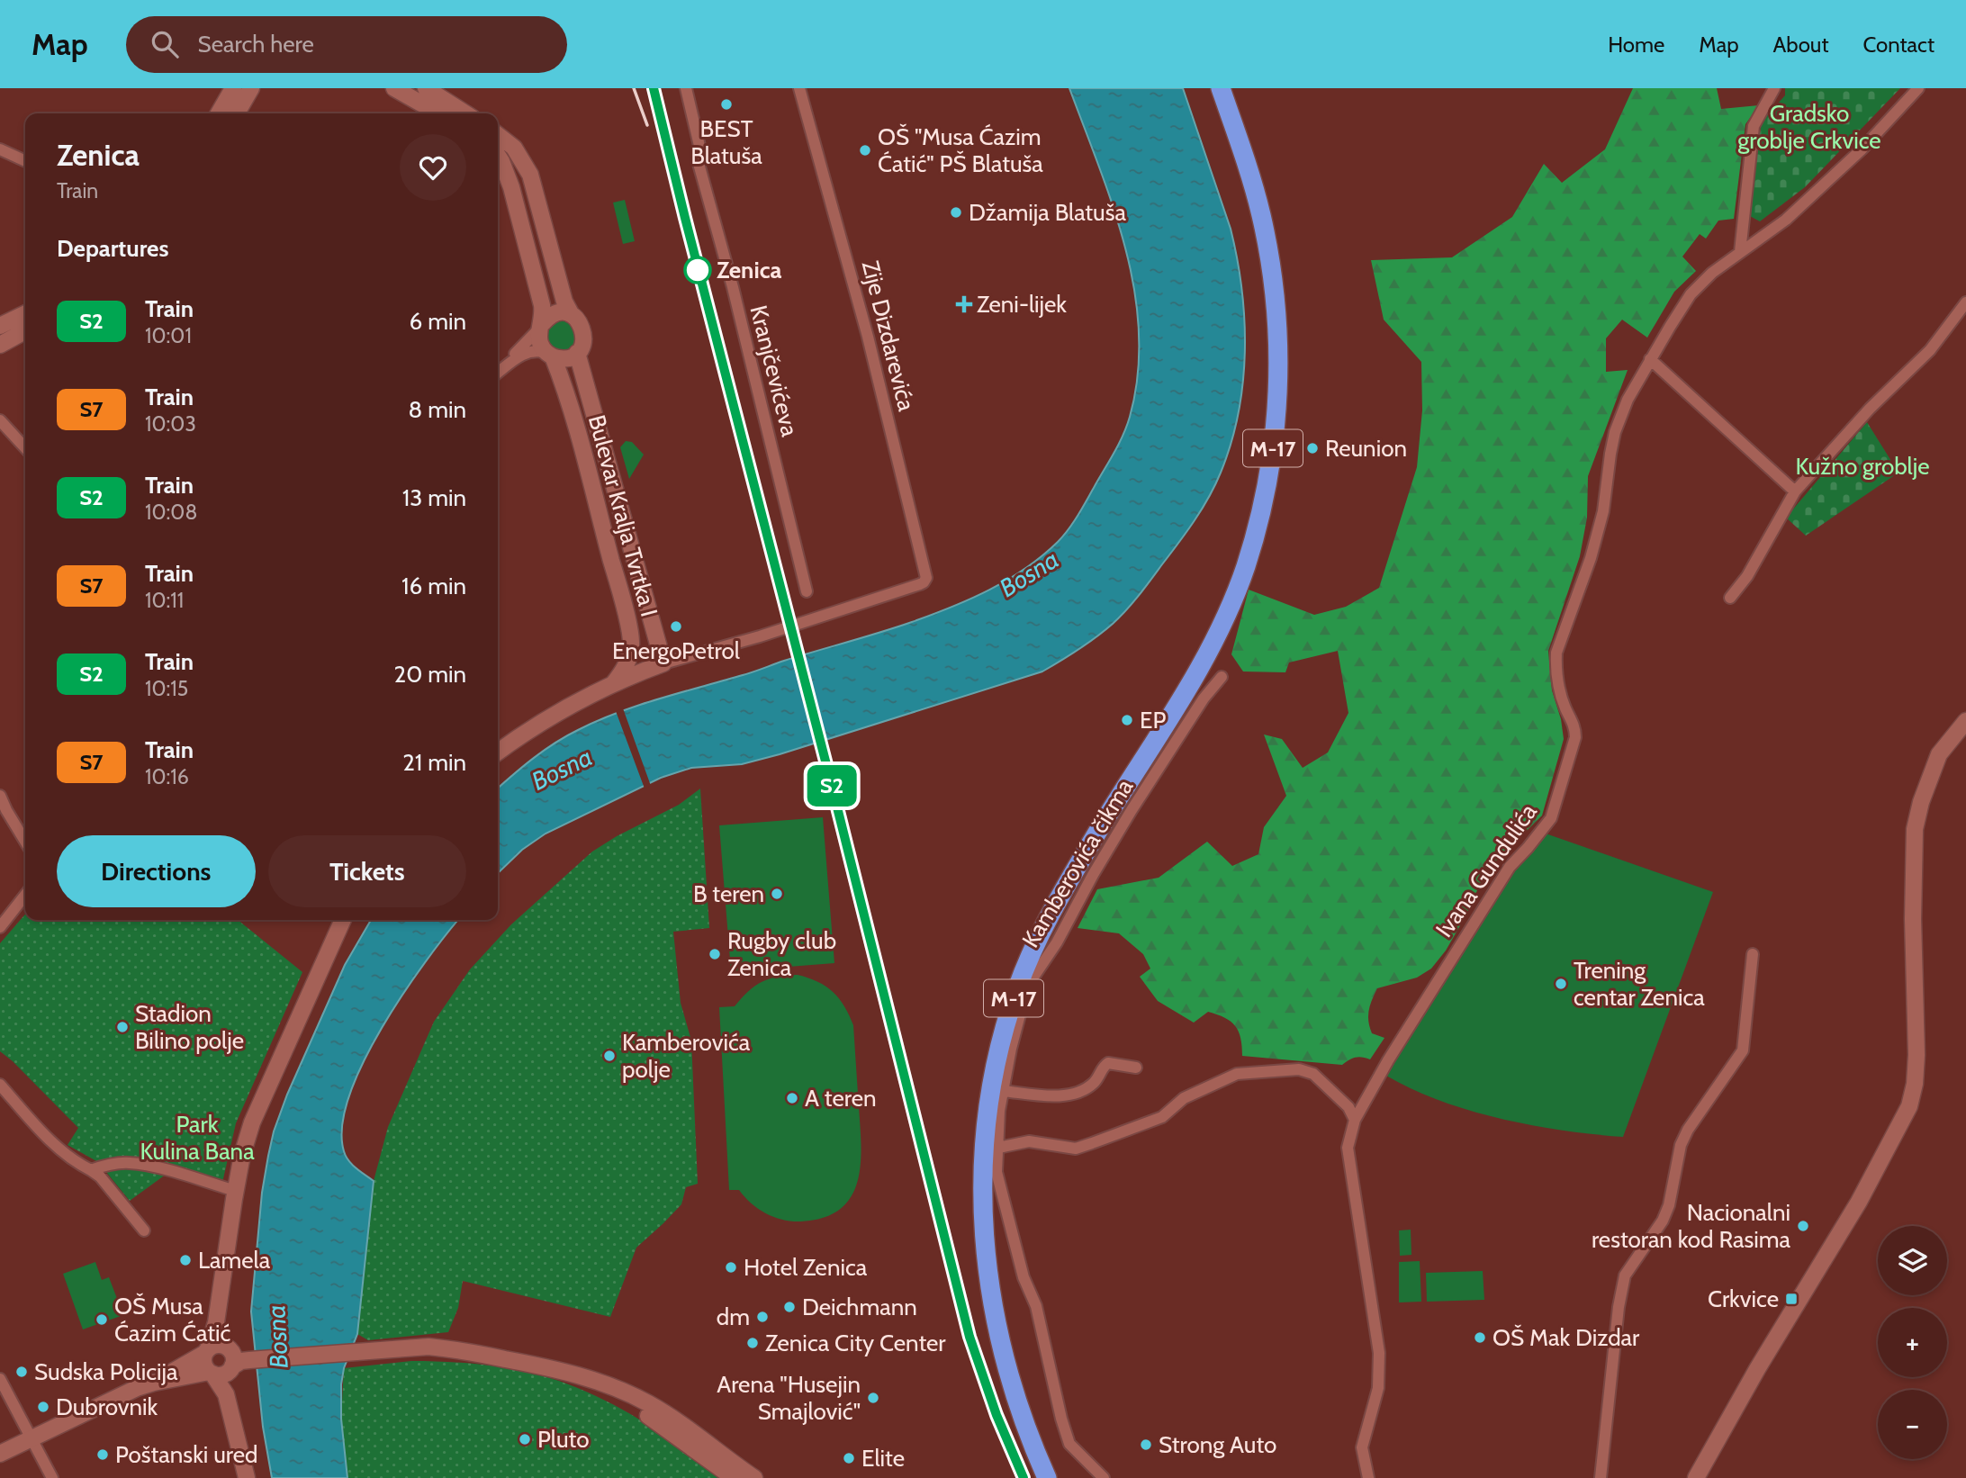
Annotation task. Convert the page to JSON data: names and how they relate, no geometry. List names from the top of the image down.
{
  "streets": {
    "highway": ["M-17"],
    "street": [
      "Zije Dizdarevića",
      "Kranjčevićeva",
      "Bulevar Kralja Tvrtka I",
      "Kamberovića čikma",
      "Ivana Gundulića"
    ]
  },
  "crossings": [
    ["Zije Dizdarevića", "Bulevar Kralja Tvrtka I"]
  ],
  "water": ["Bosna"],
  "parks": ["Gradsko groblje Crkvice", "Kužno groblje", "Park Kulina Bana"],
  "places": {
    "other": [
      "BEST Blatuša",
      "OŠ \"Musa Ćazim Ćatić\" PŠ Blatuša",
      "Džamija Blatuša",
      "Zenica",
      "Reunion",
      "EnergoPetrol",
      "EP",
      "B teren",
      "Rugby club Zenica",
      "Trening centar Zenica",
      "Stadion Bilino polje",
      "Kamberovića polje",
      "A teren",
      "Nacionalni restoran kod Rasima",
      "Lamela",
      "Hotel Zenica",
      "Deichmann",
      "dm",
      "OŠ Musa Ćazim Ćatić",
      "OŠ Mak Dizdar",
      "Zenica City Center",
      "Sudska Policija",
      "Arena \"Husejin Smajlović\"",
      "Dubrovnik",
      "Pluto",
      "Strong Auto",
      "Poštanski ured",
      "Elite"
    ],
    "health": ["Zeni-lijek"],
    "transit": ["Crkvice"]
  },
  "page": {
    "header": "Map",
    "search": "Search here",
    "nav": [
      "Home",
      "Map",
      "About",
      "Contact"
    ],
    "on_map": "S2",
    "heading": [
      ["Zenica", "Train"],
      "Departures"
    ],
    "list": [
      {
        "mark": "S2",
        "name": "Train",
        "note": "10:01",
        "value": "6 min"
      },
      {
        "mark": "S7",
        "name": "Train",
        "note": "10:03",
        "value": "8 min"
      },
      {
        "mark": "S2",
        "name": "Train",
        "note": "10:08",
        "value": "13 min"
      },
      {
        "mark": "S7",
        "name": "Train",
        "note": "10:11",
        "value": "16 min"
      },
      {
        "mark": "S2",
        "name": "Train",
        "note": "10:15",
        "value": "20 min"
      },
      {
        "mark": "S7",
        "name": "Train",
        "note": "10:16",
        "value": "21 min"
      }
    ],
    "buttons": ["Directions", "Tickets"],
    "map_buttons": ["+", "−"]
  }
}
